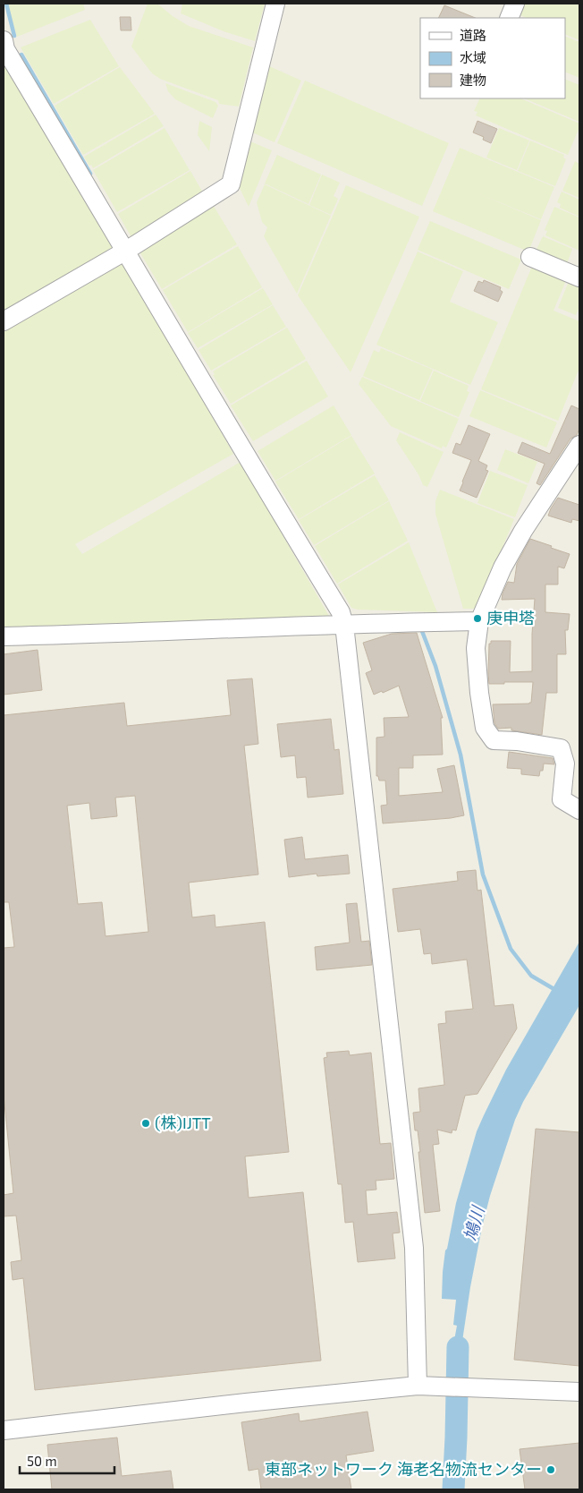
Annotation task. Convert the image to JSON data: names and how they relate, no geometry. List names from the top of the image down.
{
  "water": ["鳩川"],
  "places": ["庚申塔", "(株)IJTT", "東部ネットワーク 海老名物流センター"],
  "legend": ["道路", "水域", "建物"],
  "scale_bar": "50 m"
}
